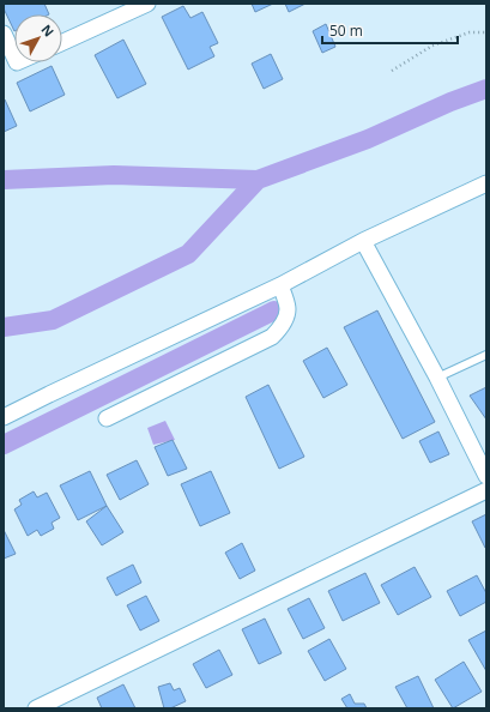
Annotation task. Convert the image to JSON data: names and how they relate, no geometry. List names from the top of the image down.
{
  "scale_bar": "50 m",
  "north": "top right"
}
